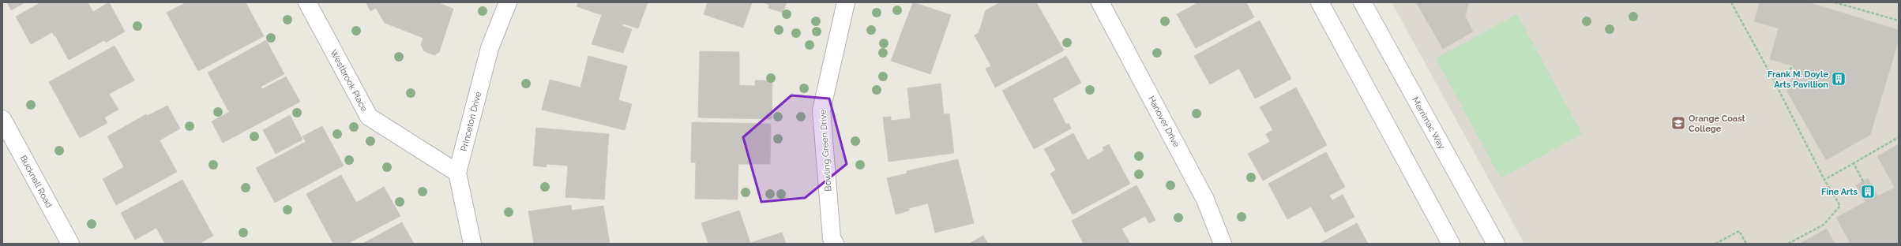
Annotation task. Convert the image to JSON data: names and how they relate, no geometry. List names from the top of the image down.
{
  "streets": {
    "street": [
      "Westbrook Place",
      "Princeton Drive",
      "Hanover Drive",
      "Merrimac Way",
      "Bowling Green Drive",
      "Bucknell Road"
    ]
  },
  "crossings": [
    ["Westbrook Place", "Princeton Drive"]
  ],
  "places": {
    "building": ["Frank M. Doyle Arts Pavillion", "Fine Arts"],
    "school or university": ["Orange Coast College"]
  }
}
